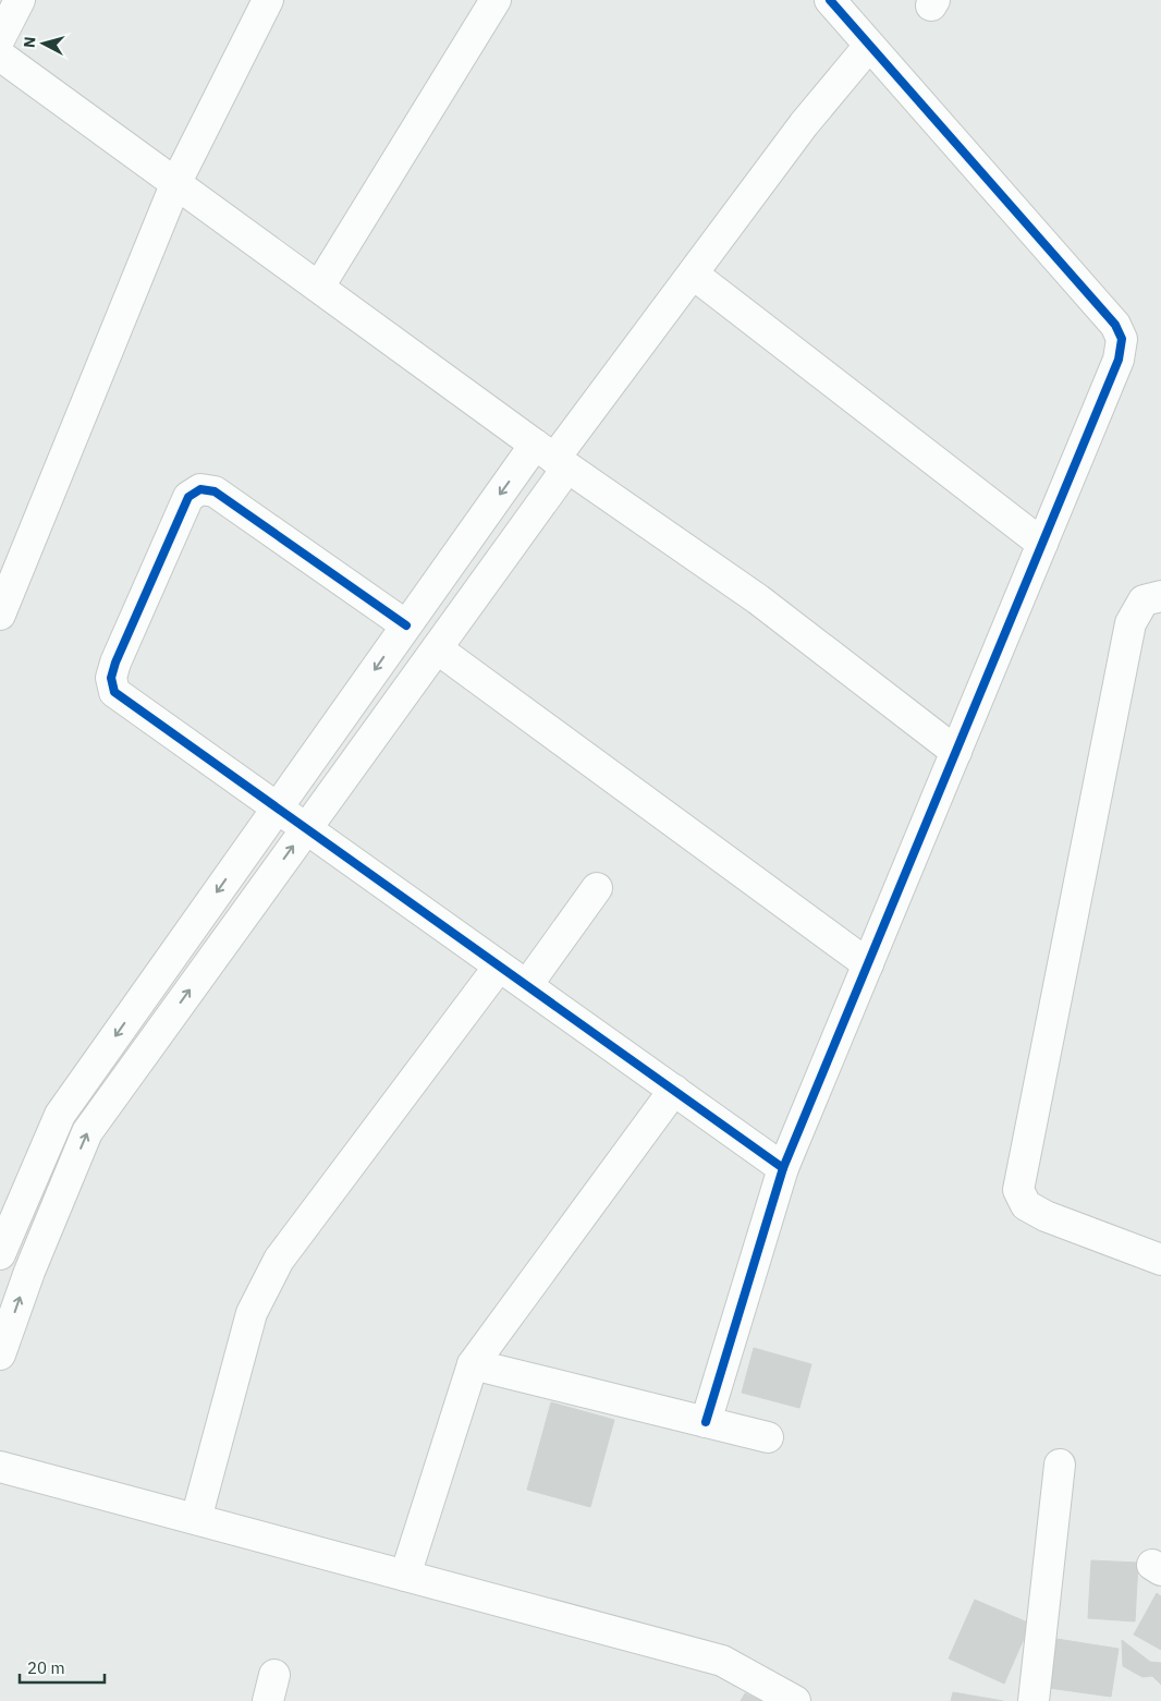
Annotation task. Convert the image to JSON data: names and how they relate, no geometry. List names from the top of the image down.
{
  "scale_bar": "20 m",
  "north": "left"
}
